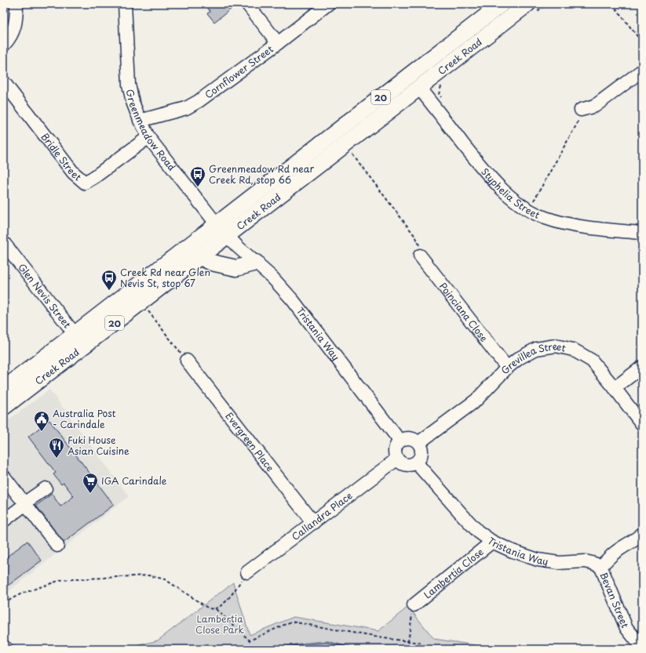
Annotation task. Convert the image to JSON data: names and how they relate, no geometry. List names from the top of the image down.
{
  "streets": {
    "main road": ["Creek Road", "20"],
    "street": [
      "Cornflower Street",
      "Greenmeadow Road",
      "Bridle Street",
      "Styphelia Street",
      "Glen Nevis Street",
      "Poinciana Close",
      "Tristania Way",
      "Grevillea Street",
      "Evergreen Place",
      "Callandra Place",
      "Lambertia Close",
      "Bevan Street"
    ]
  },
  "crossings": [
    ["Creek Road", "Greenmeadow Road"],
    ["Creek Road", "Styphelia Street"],
    ["Creek Road", "Glen Nevis Street"],
    ["Creek Road", "Tristania Way"],
    ["Cornflower Street", "Greenmeadow Road"],
    ["Greenmeadow Road", "Bridle Street"],
    ["Greenmeadow Road", "Tristania Way"],
    ["Poinciana Close", "Grevillea Street"],
    ["Tristania Way", "Grevillea Street"],
    ["Tristania Way", "Callandra Place"],
    ["Tristania Way", "Lambertia Close"],
    ["Tristania Way", "Bevan Street"],
    ["Grevillea Street", "Callandra Place"],
    ["Evergreen Place", "Callandra Place"]
  ],
  "parks": ["Lambertia Close Park"],
  "places": {
    "bus stop": ["Greenmeadow Rd near Creek Rd, stop 66", "Creek Rd near Glen Nevis St, stop 67"],
    "public building": ["Australia Post - Carindale"],
    "restaurant": ["Fuki House Asian Cuisine"],
    "supermarket": ["IGA Carindale"]
  }
}
